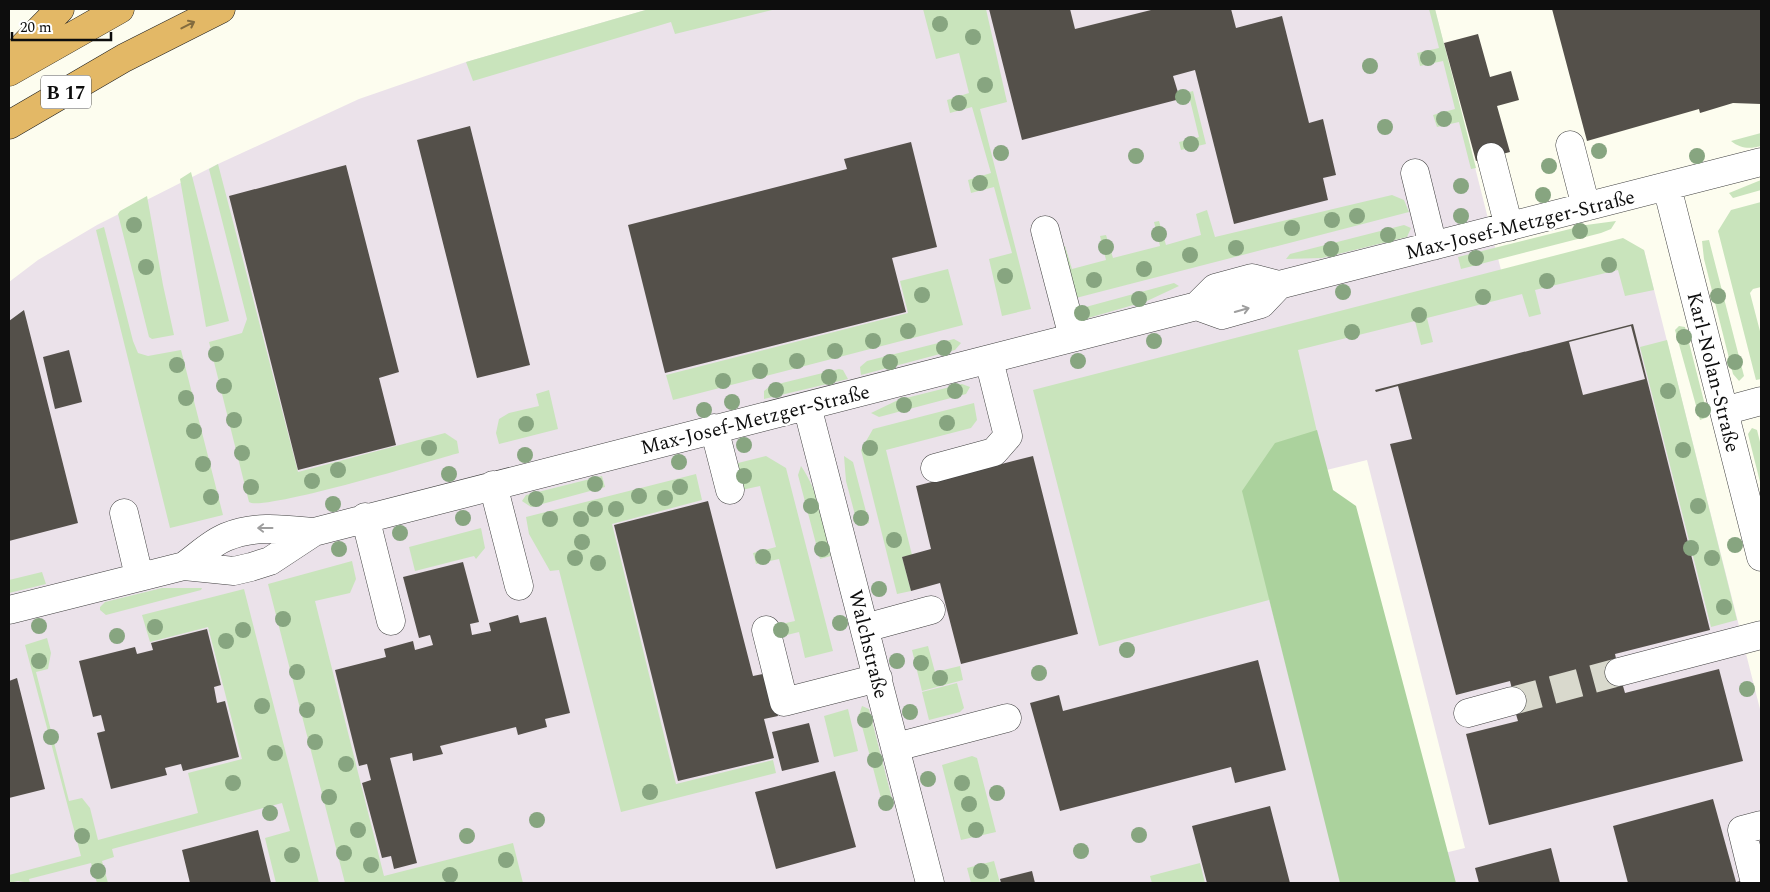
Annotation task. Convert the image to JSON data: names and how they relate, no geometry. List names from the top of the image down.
{
  "streets": {
    "highway": ["B 17"],
    "street": ["Max-Josef-Metzger-Straße", "Karl-Nolan-Straße", "Walchstraße"]
  },
  "crossings": [
    ["Max-Josef-Metzger-Straße", "Karl-Nolan-Straße"],
    ["Max-Josef-Metzger-Straße", "Walchstraße"]
  ],
  "scale_bar": "20 m"
}
